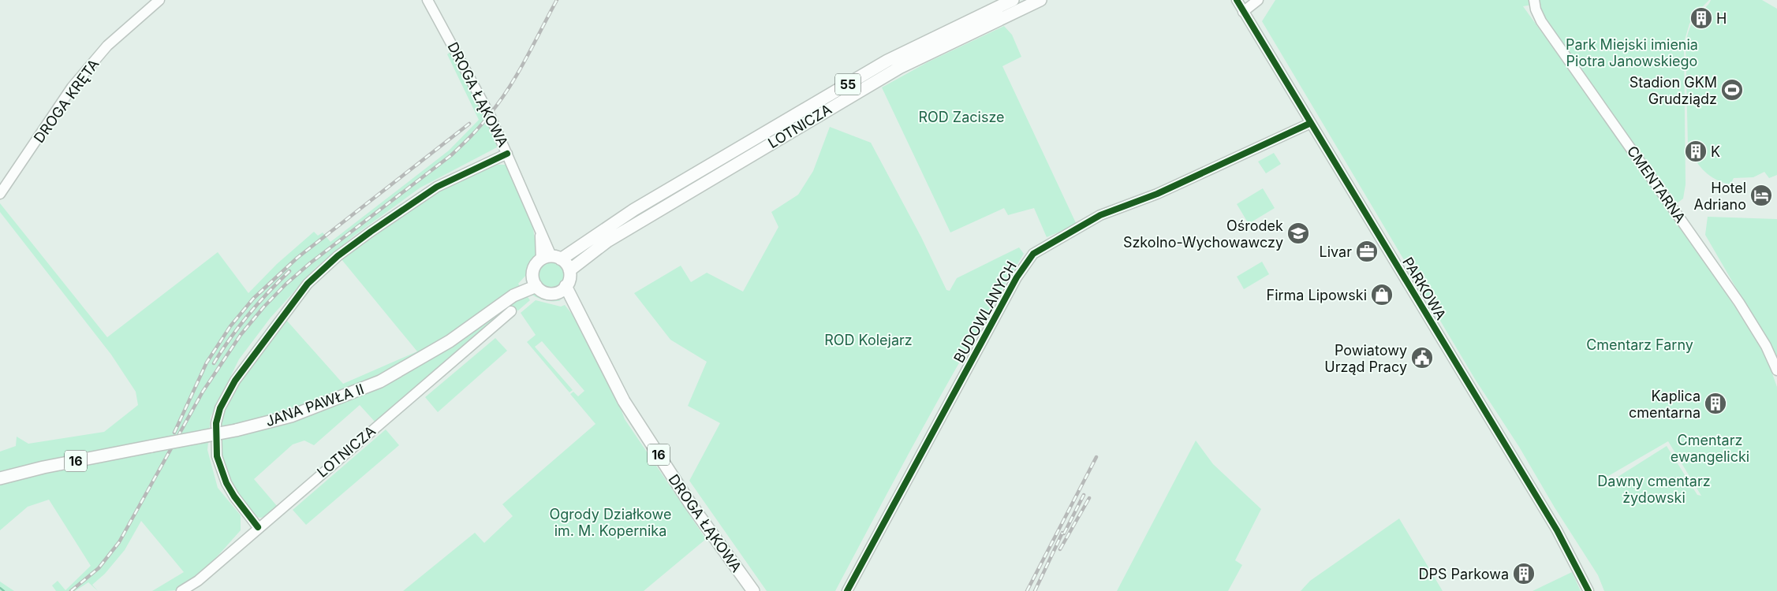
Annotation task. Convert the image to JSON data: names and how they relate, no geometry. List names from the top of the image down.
{
  "streets": {
    "main road": [
      "55",
      "DROGA ŁĄKOWA",
      "LOTNICZA",
      "JANA PAWŁA II",
      "16"
    ],
    "street": [
      "DROGA KRĘTA",
      "CMENTARNA",
      "PARKOWA",
      "BUDOWLANYCH"
    ]
  },
  "crossings": [
    ["DROGA ŁĄKOWA", "LOTNICZA"],
    ["DROGA ŁĄKOWA", "JANA PAWŁA II"],
    ["LOTNICZA", "JANA PAWŁA II"],
    ["PARKOWA", "BUDOWLANYCH"]
  ],
  "parks": [
    "Park Miejski imienia Piotra Janowskiego",
    "ROD Zacisze",
    "ROD Kolejarz",
    "Cmentarz Farny",
    "Cmentarz ewangelicki",
    "Dawny cmentarz żydowski",
    "Ogrody Działkowe im. M. Kopernika"
  ],
  "places": {
    "building": [
      "H",
      "K",
      "Kaplica cmentarna",
      "DPS Parkowa"
    ],
    "sports": ["Stadion GKM Grudziądz"],
    "hotel": ["Hotel Adriano"],
    "school or university": ["Ośrodek Szkolno-Wychowawczy"],
    "office": ["Livar"],
    "shop": ["Firma Lipowski"],
    "public building": ["Powiatowy Urząd Pracy"]
  }
}
